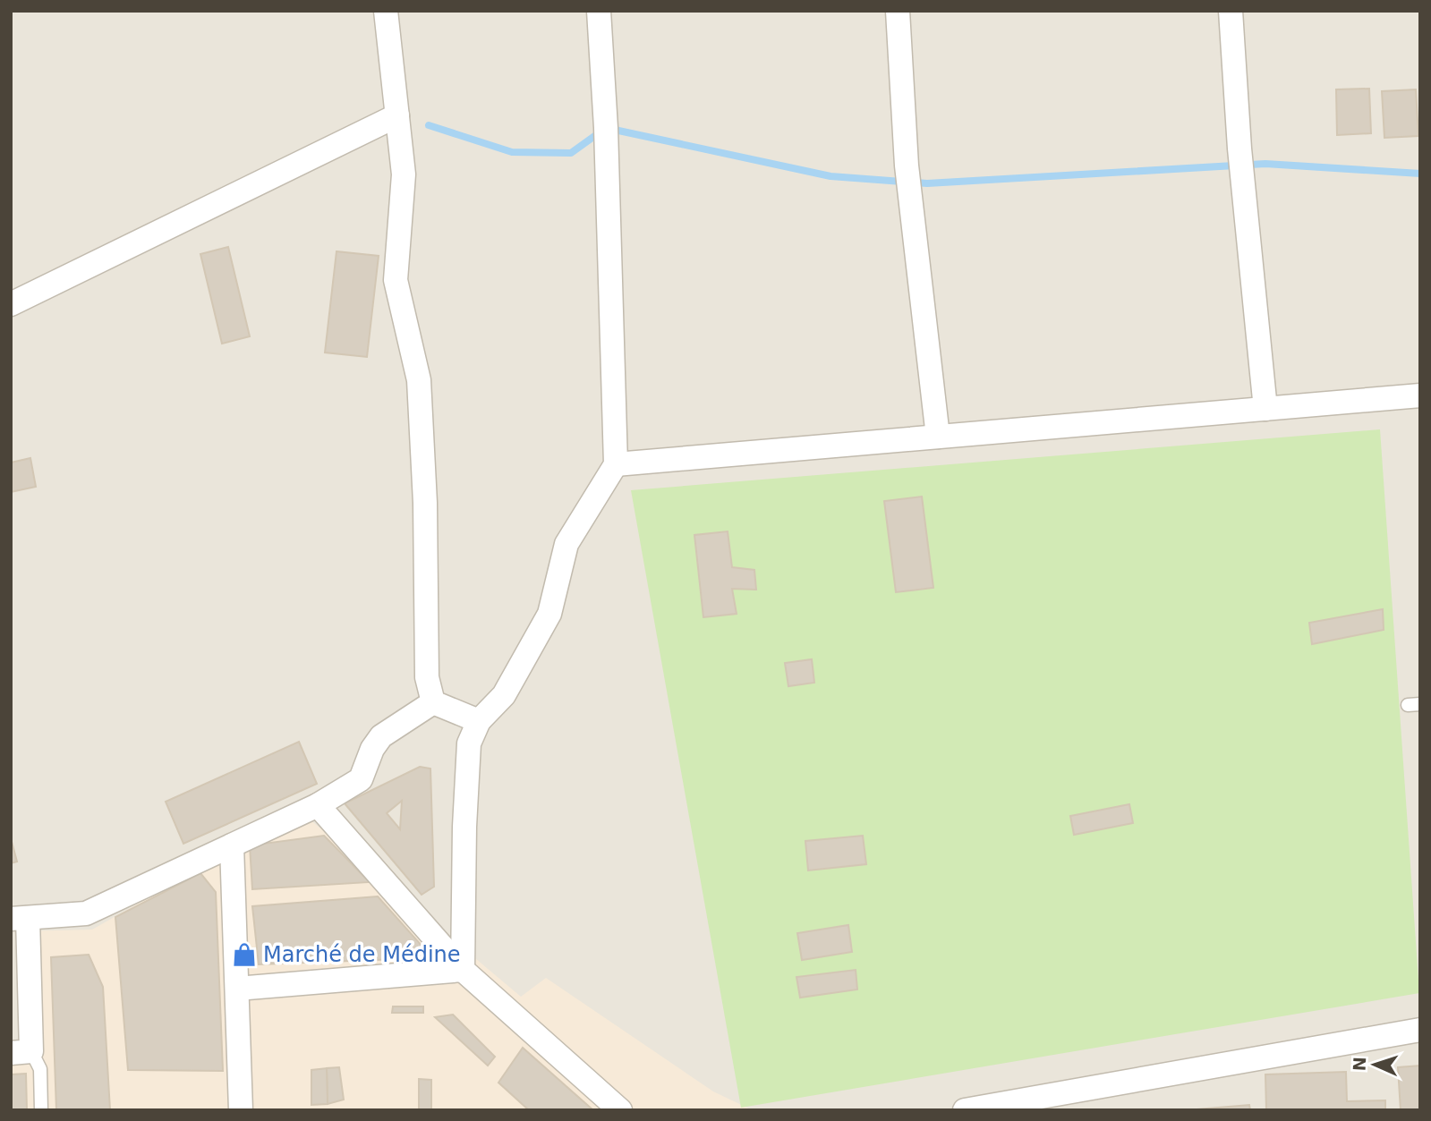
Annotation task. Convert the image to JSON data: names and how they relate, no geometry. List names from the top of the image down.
{
  "places": {
    "shop": ["Marché de Médine"]
  },
  "north": "left"
}
